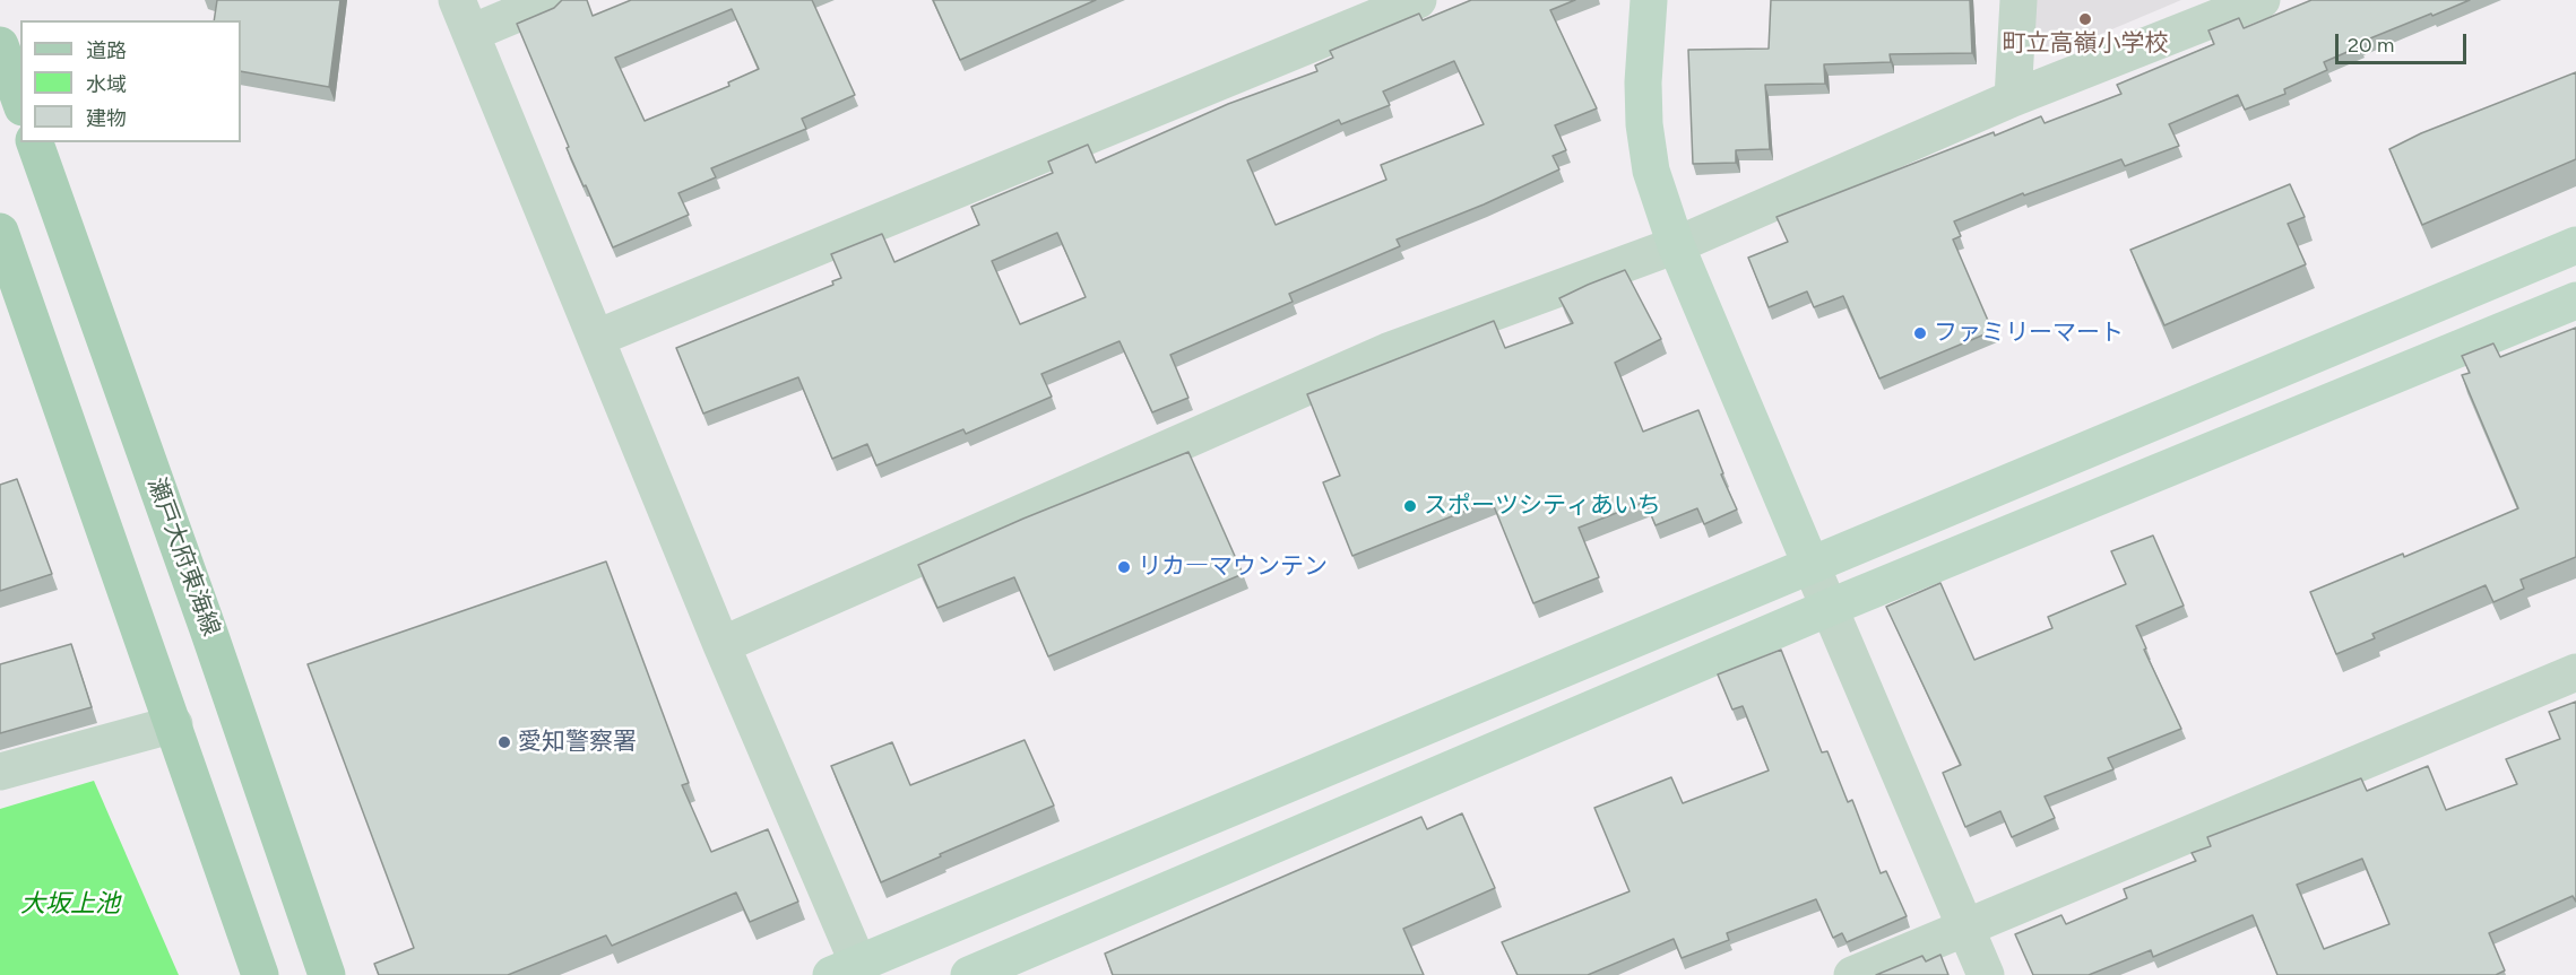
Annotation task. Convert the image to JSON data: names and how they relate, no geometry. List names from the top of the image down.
{
  "streets": {
    "main road": ["瀬戸大府東海線"]
  },
  "water": ["大坂上池"],
  "places": [
    "町立高嶺小学校",
    "ファミリーマート",
    "スポーツシティあいち",
    "リカ―マウンテン",
    "愛知警察署"
  ],
  "legend": ["道路", "水域", "建物"],
  "scale_bar": "20 m"
}
